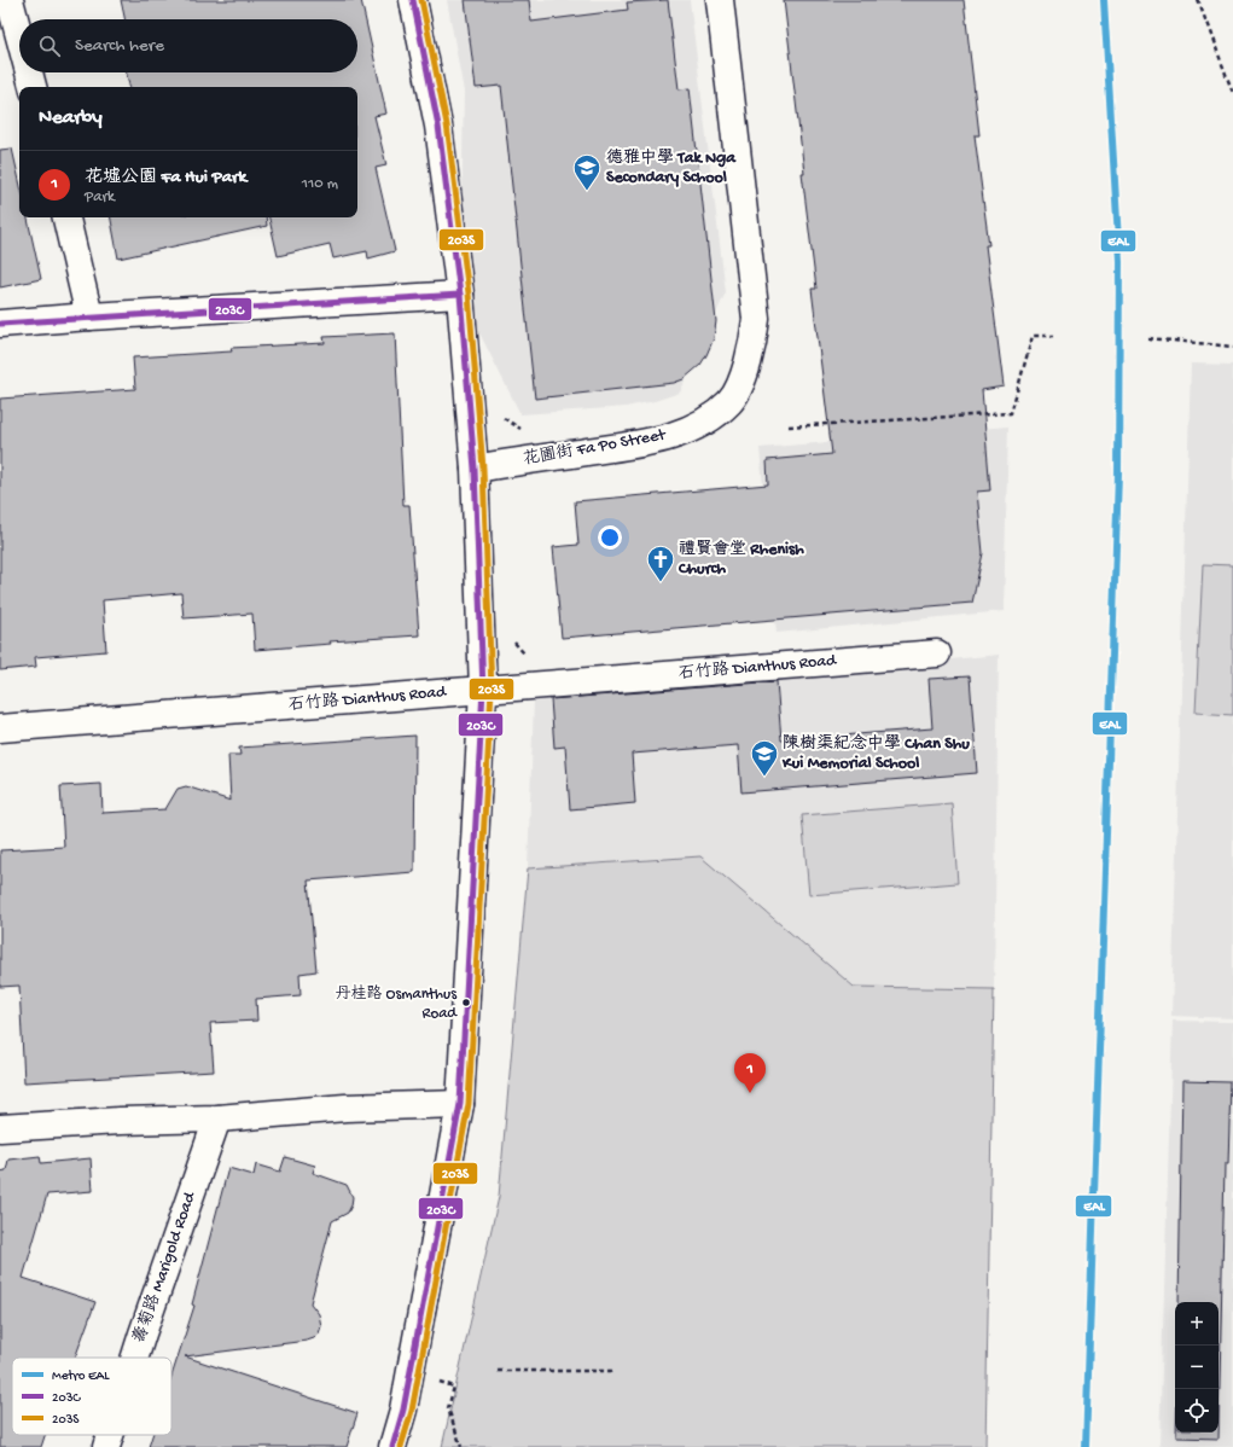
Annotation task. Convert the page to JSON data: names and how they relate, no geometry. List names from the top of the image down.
{
  "streets": {
    "street": ["花圃街 Fa Po Street", "石竹路 Dianthus Road", "壽菊路 Marigold Road"]
  },
  "places": {
    "school or university": ["德雅中學 Tak Nga Secondary School", "陳樹渠紀念中學 Chan Shu Kui Memorial School"],
    "church": ["禮賢會堂 Rhenish Church"],
    "other": ["丹桂路 Osmanthus Road"]
  },
  "lines": ["metro line EAL", "transit line 203C", "transit line 203S"],
  "legend": ["Metro EAL", "203C", "203S"],
  "page": {
    "search": "Search here",
    "heading": "Nearby",
    "list": [
      {
        "mark": "1",
        "name": "花墟公園 Fa Hui Park",
        "note": "Park",
        "value": "110 m"
      }
    ],
    "pins": "1",
    "map_buttons": ["+", "−"]
  }
}
